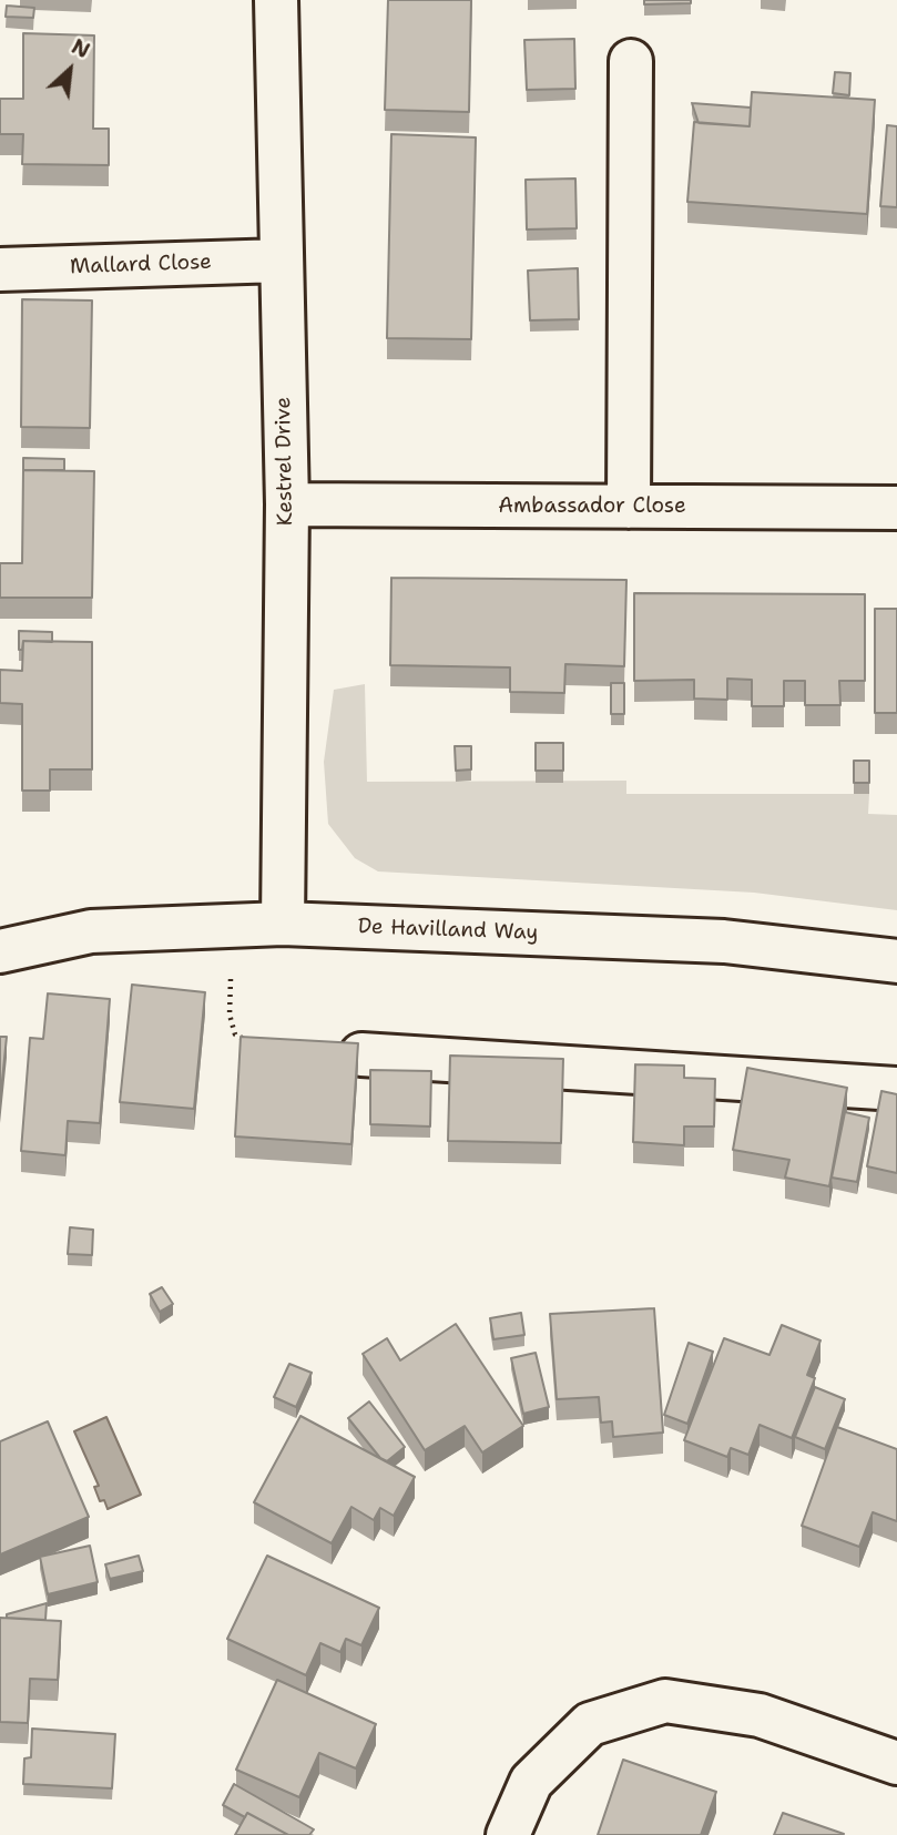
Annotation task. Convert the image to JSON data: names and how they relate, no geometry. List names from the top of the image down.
{
  "streets": {
    "street": [
      "Mallard Close",
      "Kestrel Drive",
      "Ambassador Close",
      "De Havilland Way"
    ]
  },
  "crossings": [
    ["Mallard Close", "Kestrel Drive"],
    ["Kestrel Drive", "Ambassador Close"],
    ["Kestrel Drive", "De Havilland Way"]
  ],
  "north": "top right"
}
